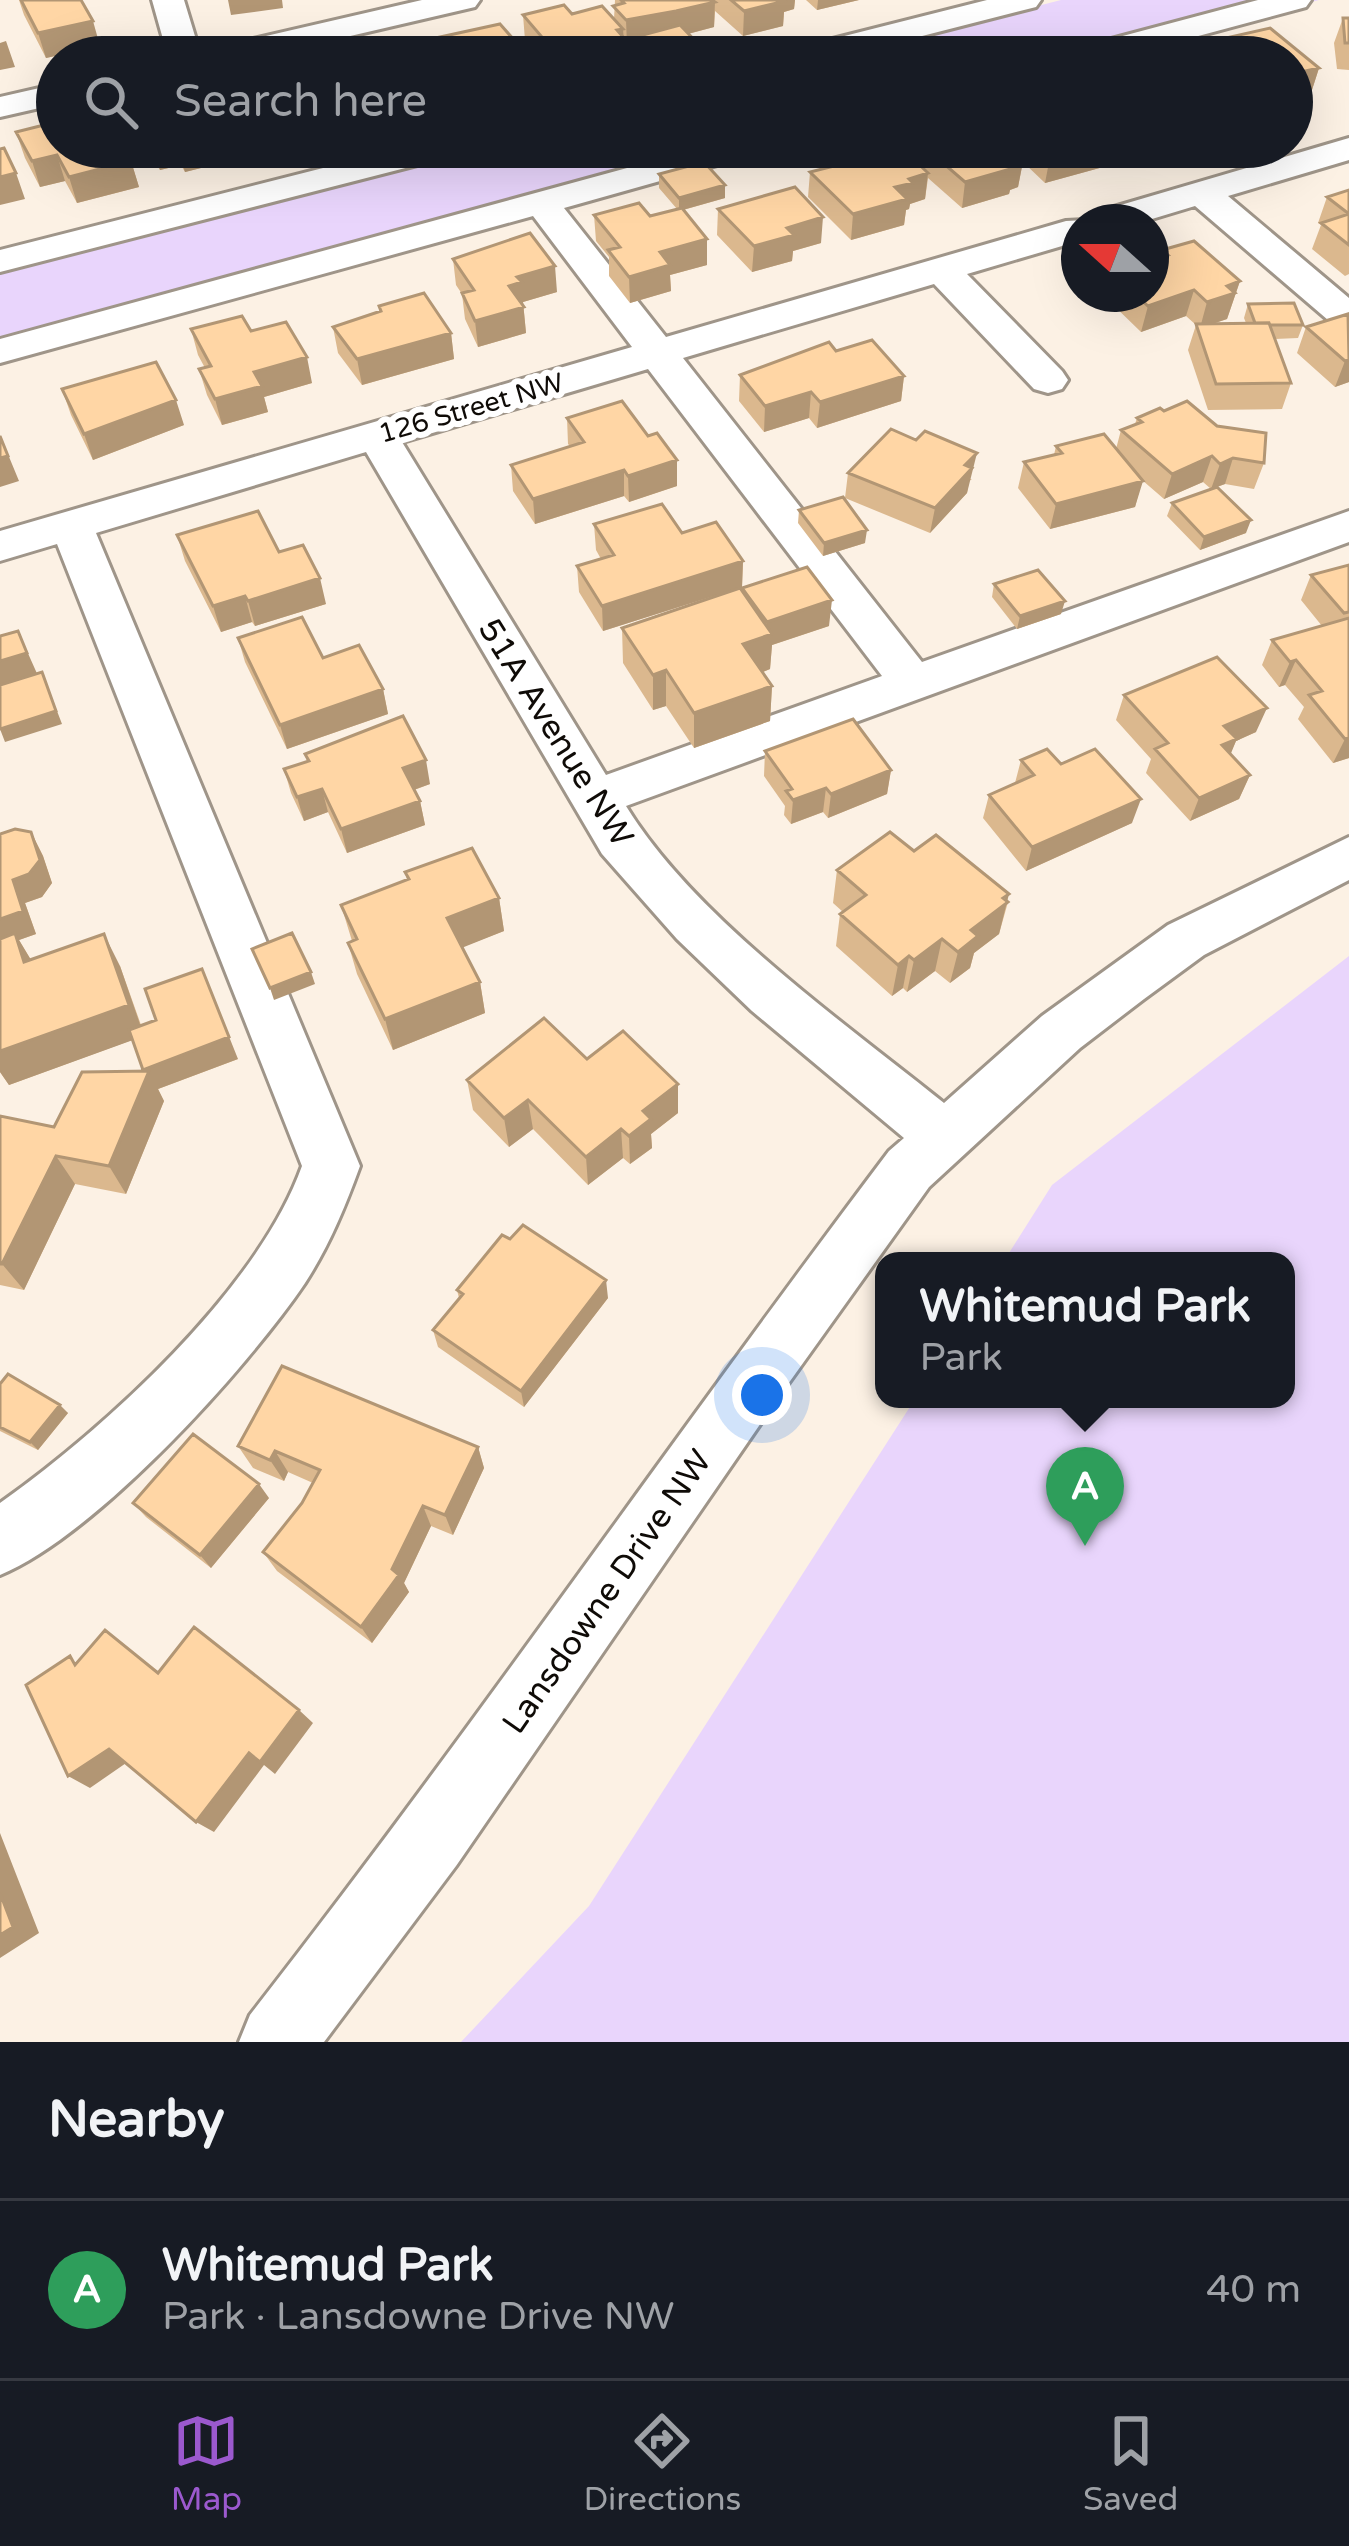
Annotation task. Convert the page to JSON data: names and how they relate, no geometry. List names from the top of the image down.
{
  "streets": {
    "street": ["126 Street NW", "51A Avenue NW", "Lansdowne Drive NW"]
  },
  "crossings": [
    ["126 Street NW", "51A Avenue NW"],
    ["51A Avenue NW", "Lansdowne Drive NW"]
  ],
  "north": "left",
  "page": {
    "search": "Search here",
    "popup": ["Whitemud Park", "Park"],
    "pins": "A",
    "heading": "Nearby",
    "list": [
      {
        "mark": "A",
        "name": "Whitemud Park",
        "note": "Park · Lansdowne Drive NW",
        "value": "40 m"
      }
    ],
    "nav": ["Map", "Directions", "Saved"]
  }
}
